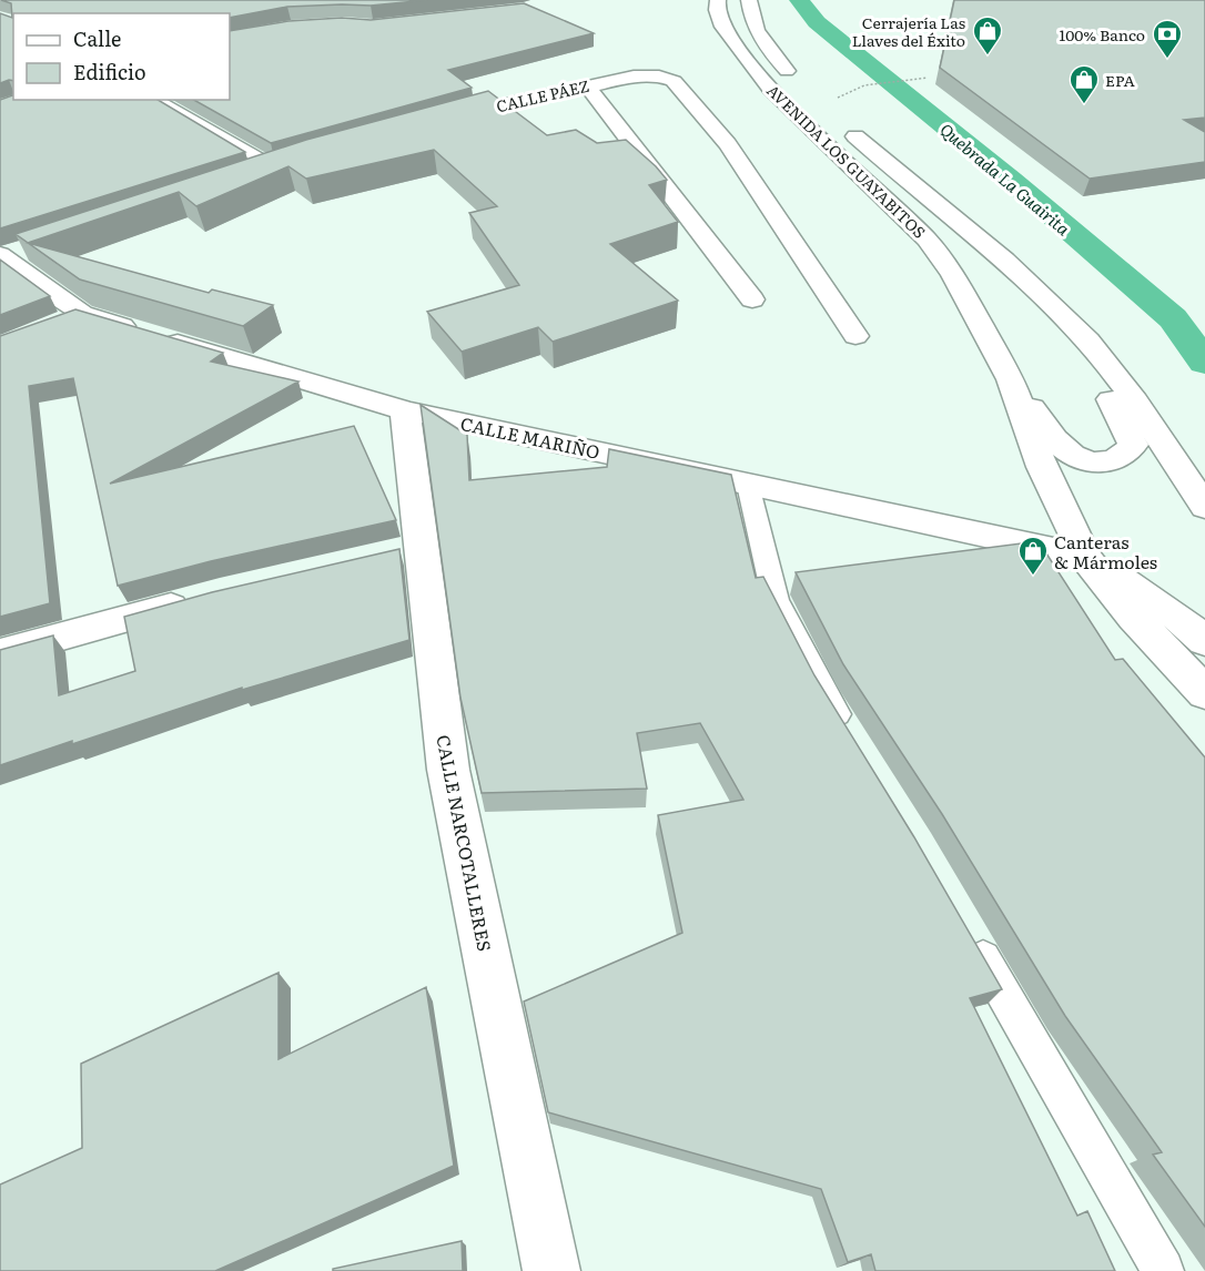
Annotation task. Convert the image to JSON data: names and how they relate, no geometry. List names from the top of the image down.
{
  "streets": {
    "street": [
      "CALLE PÁEZ",
      "AVENIDA LOS GUAYABITOS",
      "CALLE MARIÑO",
      "CALLE NARCOTALLERES"
    ]
  },
  "crossings": [
    ["AVENIDA LOS GUAYABITOS", "CALLE MARIÑO"],
    ["CALLE MARIÑO", "CALLE NARCOTALLERES"]
  ],
  "water": ["Quebrada La Guairita"],
  "places": {
    "shop": ["Cerrajería Las Llaves del Éxito", "EPA", "Canteras & Mármoles"],
    "bank": ["100% Banco"]
  },
  "legend": ["Calle", "Edificio"]
}
